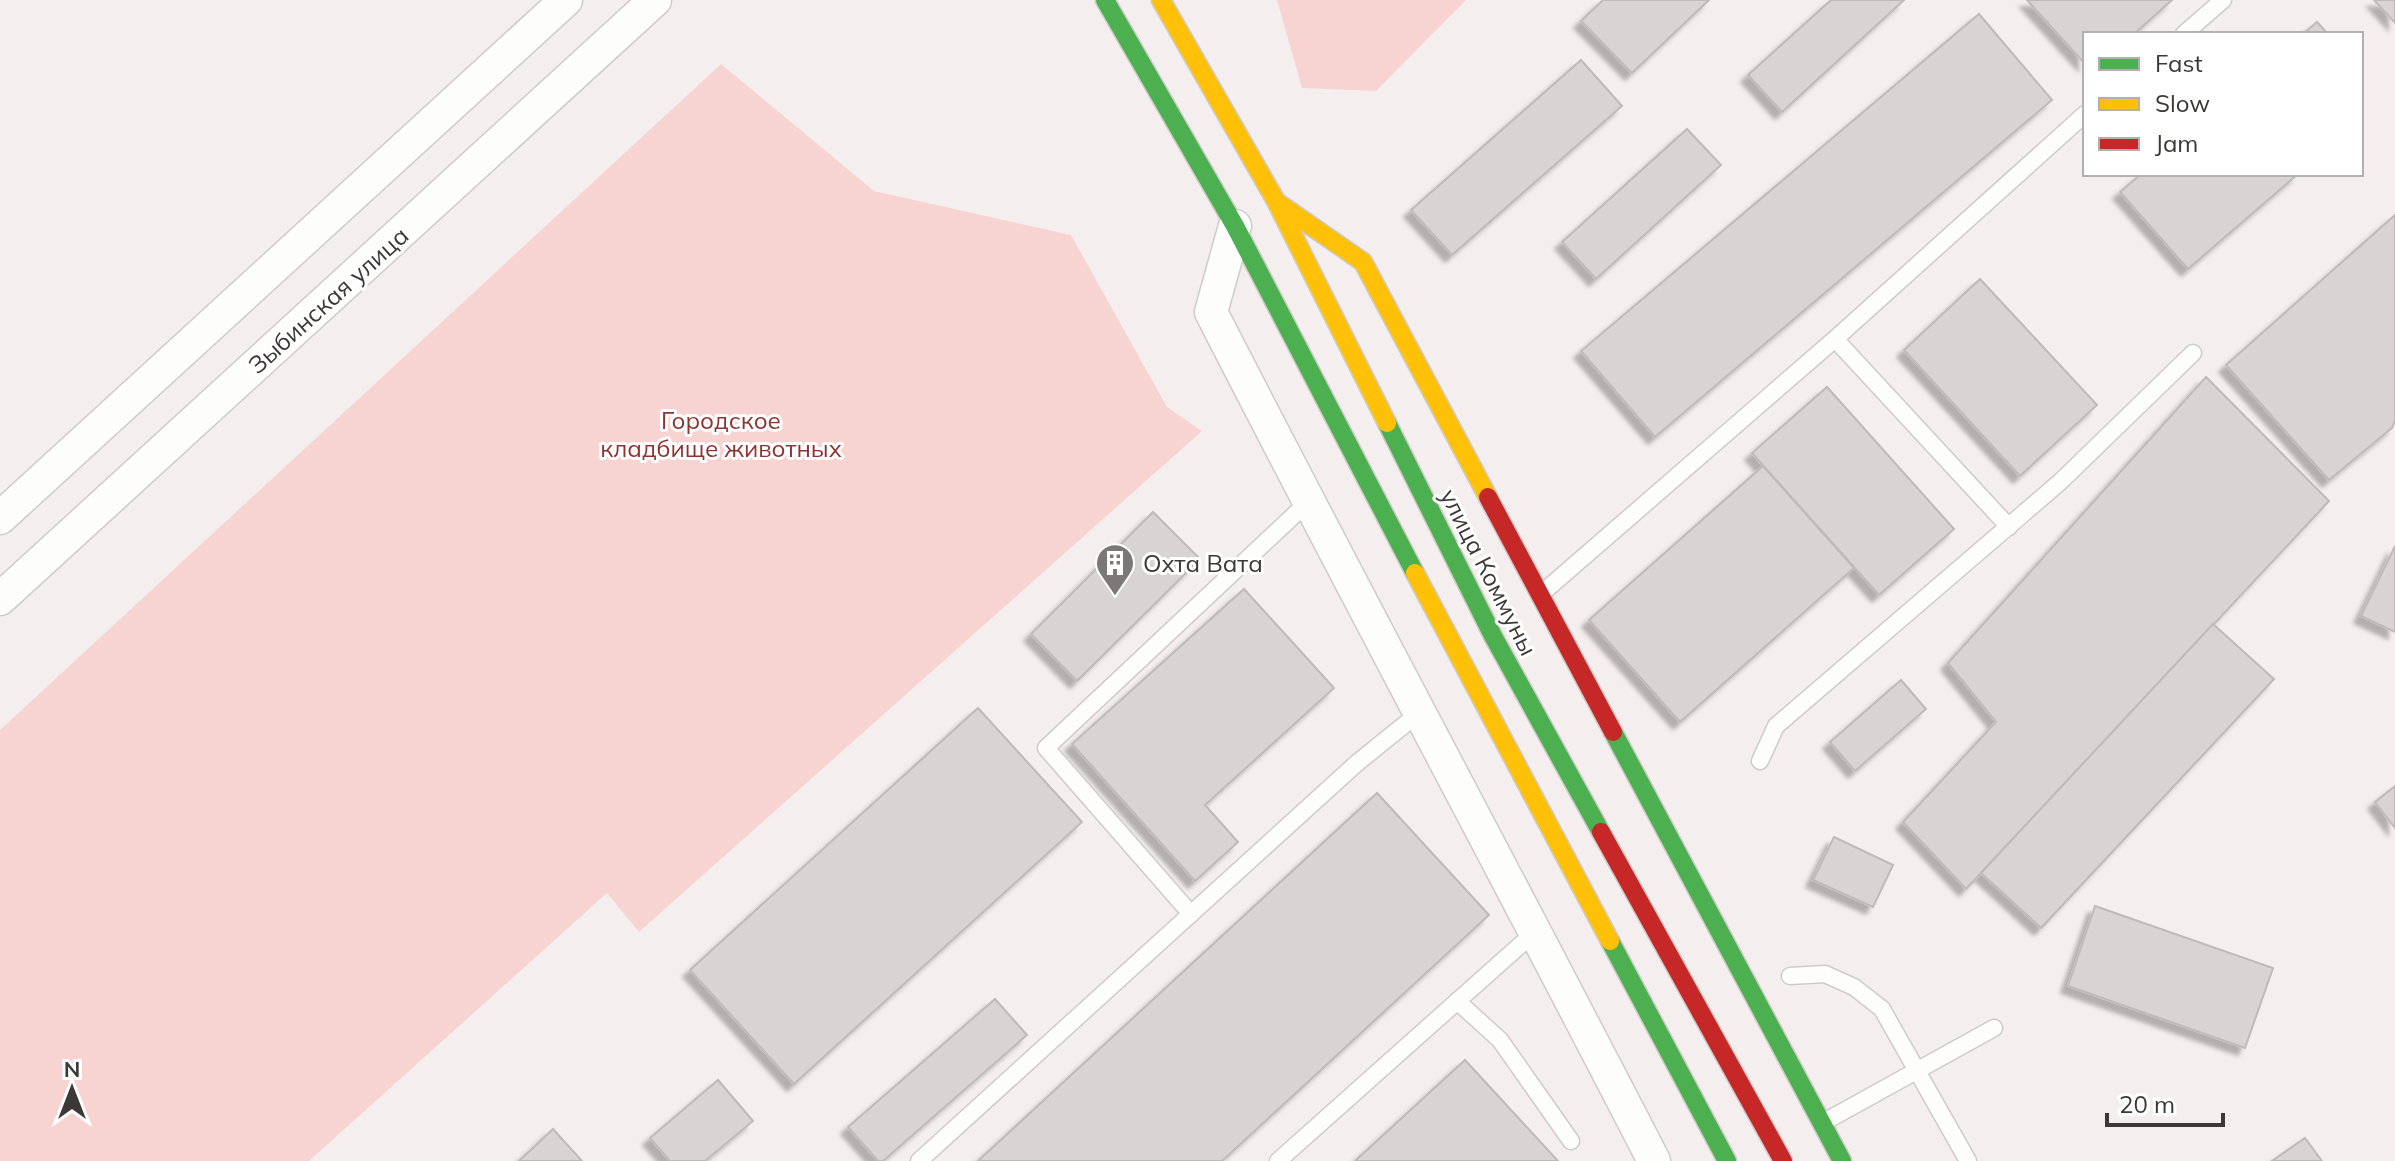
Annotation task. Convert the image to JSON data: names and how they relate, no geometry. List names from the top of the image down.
{
  "streets": {
    "street": ["Зыбинская улица", "улица Коммуны"]
  },
  "parks": ["Городское кладбище животных"],
  "places": {
    "building": ["Охта Вата"]
  },
  "legend": ["Fast", "Slow", "Jam"],
  "scale_bar": "20 m",
  "north": "top"
}
